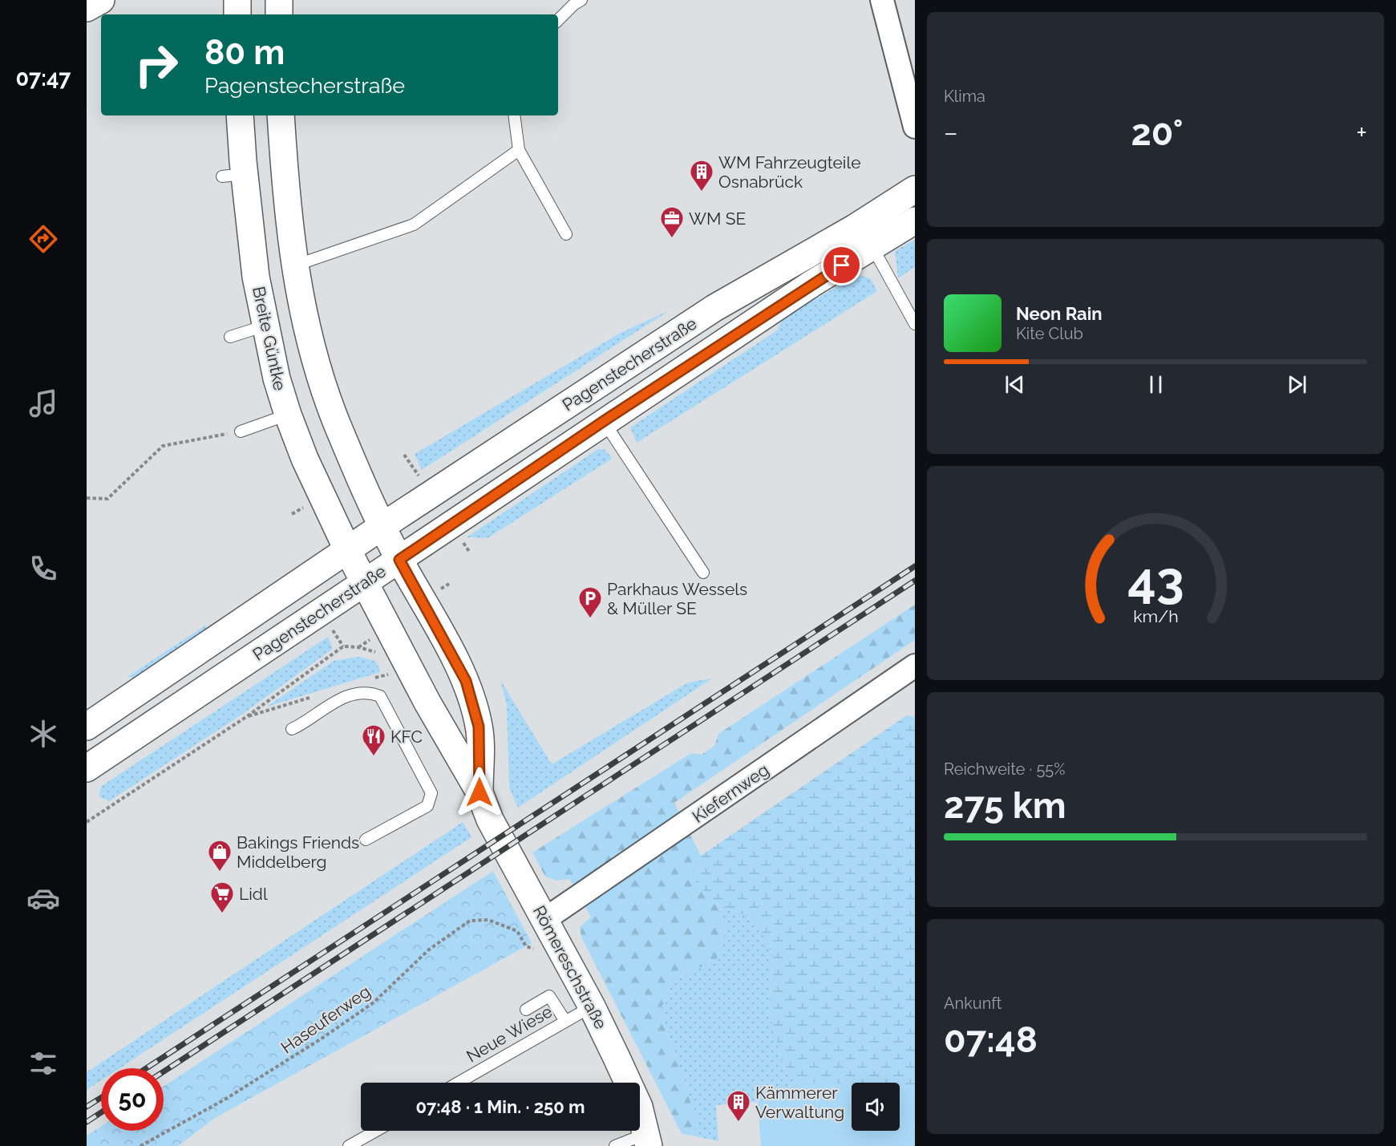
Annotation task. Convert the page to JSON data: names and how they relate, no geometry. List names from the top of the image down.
{
  "streets": {
    "main road": ["Breite Güntke", "Pagenstecherstraße", "Römereschstraße"],
    "street": ["Kiefernweg"],
    "lane": ["Neue Wiese"],
    "path": ["Haseuferweg"]
  },
  "crossings": [
    ["Breite Güntke", "Pagenstecherstraße"],
    ["Breite Güntke", "Römereschstraße"],
    ["Pagenstecherstraße", "Römereschstraße"],
    ["Kiefernweg", "Römereschstraße"],
    ["Römereschstraße", "Neue Wiese"]
  ],
  "places": {
    "building": ["WM Fahrzeugteile Osnabrück", "Kämmerer Verwaltung"],
    "office": ["WM SE"],
    "parking": ["Parkhaus Wessels & Müller SE"],
    "restaurant": ["KFC"],
    "shop": ["Bakings Friends Middelberg"],
    "supermarket": ["Lidl"]
  },
  "page": {
    "tabs": "07:47",
    "tile": [
      "Klima",
      ["Reichweite · 55%", "275 km"],
      ["Ankunft", "07:48"]
    ],
    "turn": ["80 m", "Pagenstecherstraße"],
    "heat": ["−", "20°", "+"],
    "song": ["Neon Rain", "Kite Club"],
    "limit": "50",
    "trip": "07:48 · 1 Min. · 250 m",
    "gauge": ["43", "km/h"]
  }
}
